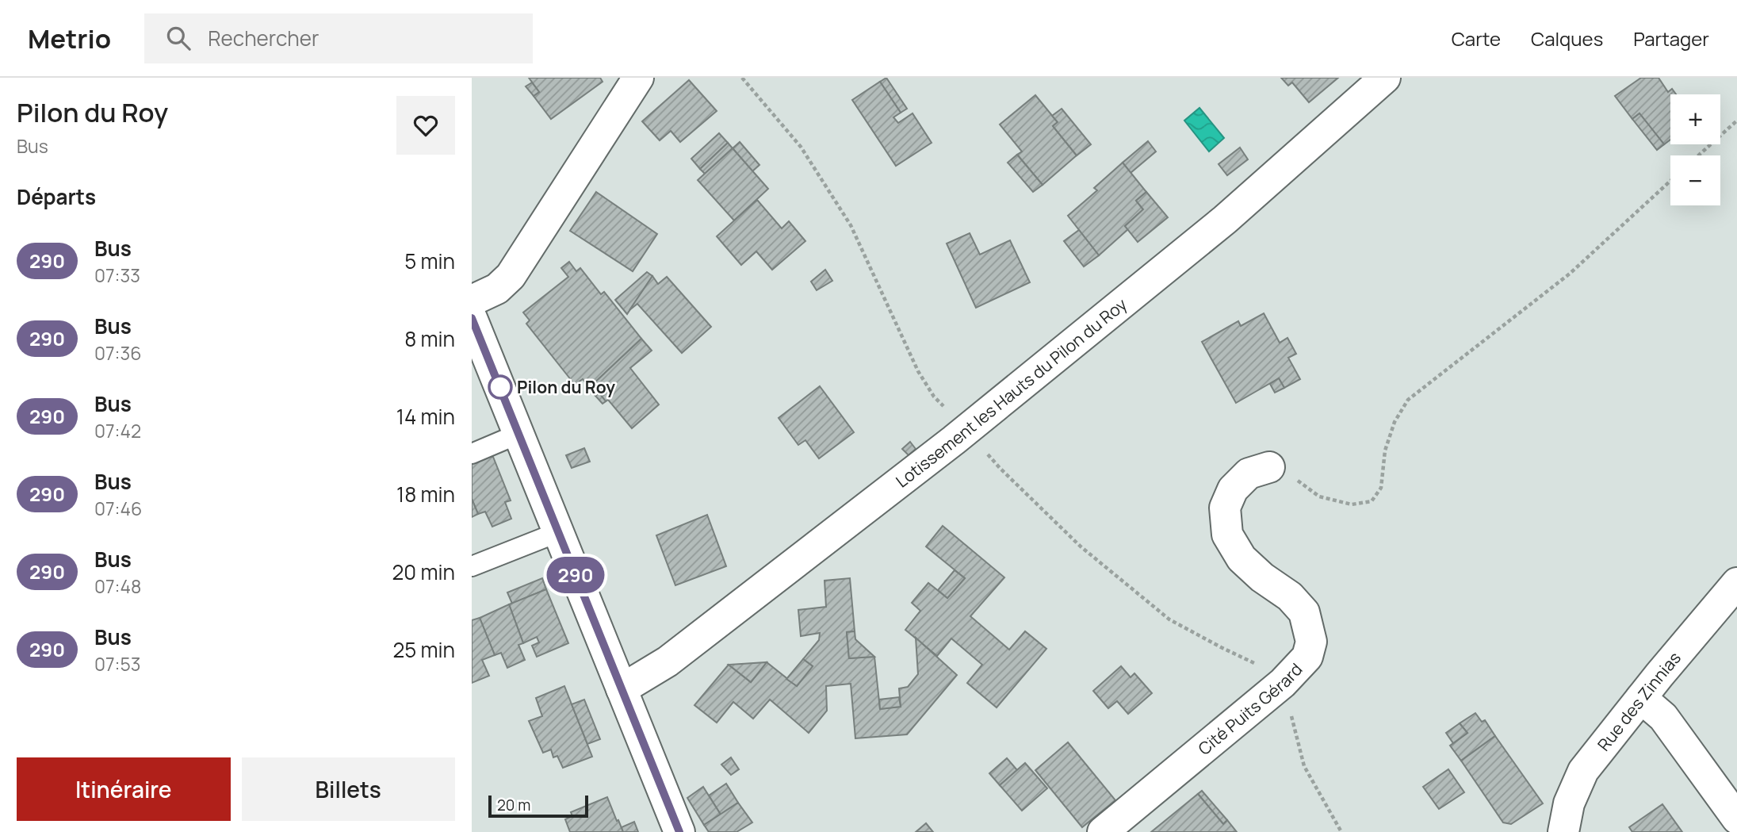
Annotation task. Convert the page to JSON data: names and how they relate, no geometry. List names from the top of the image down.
{
  "streets": {
    "street": ["Lotissement les Hauts du Pilon du Roy", "Rue des Zinnias", "Cité Puits Gérard"]
  },
  "places": ["Pilon du Roy"],
  "lines": ["bus line 290"],
  "scale_bar": "20 m",
  "page": {
    "header": "Metrio",
    "search": "Rechercher",
    "nav": ["Carte", "Calques", "Partager"],
    "heading": [
      ["Pilon du Roy", "Bus"],
      "Départs"
    ],
    "on_map": "290",
    "map_buttons": ["+", "−"],
    "list": [
      {
        "mark": "290",
        "name": "Bus",
        "note": "07:33",
        "value": "5 min"
      },
      {
        "mark": "290",
        "name": "Bus",
        "note": "07:36",
        "value": "8 min"
      },
      {
        "mark": "290",
        "name": "Bus",
        "note": "07:42",
        "value": "14 min"
      },
      {
        "mark": "290",
        "name": "Bus",
        "note": "07:46",
        "value": "18 min"
      },
      {
        "mark": "290",
        "name": "Bus",
        "note": "07:48",
        "value": "20 min"
      },
      {
        "mark": "290",
        "name": "Bus",
        "note": "07:53",
        "value": "25 min"
      }
    ],
    "buttons": ["Itinéraire", "Billets"],
    "scale": "20 m"
  }
}
